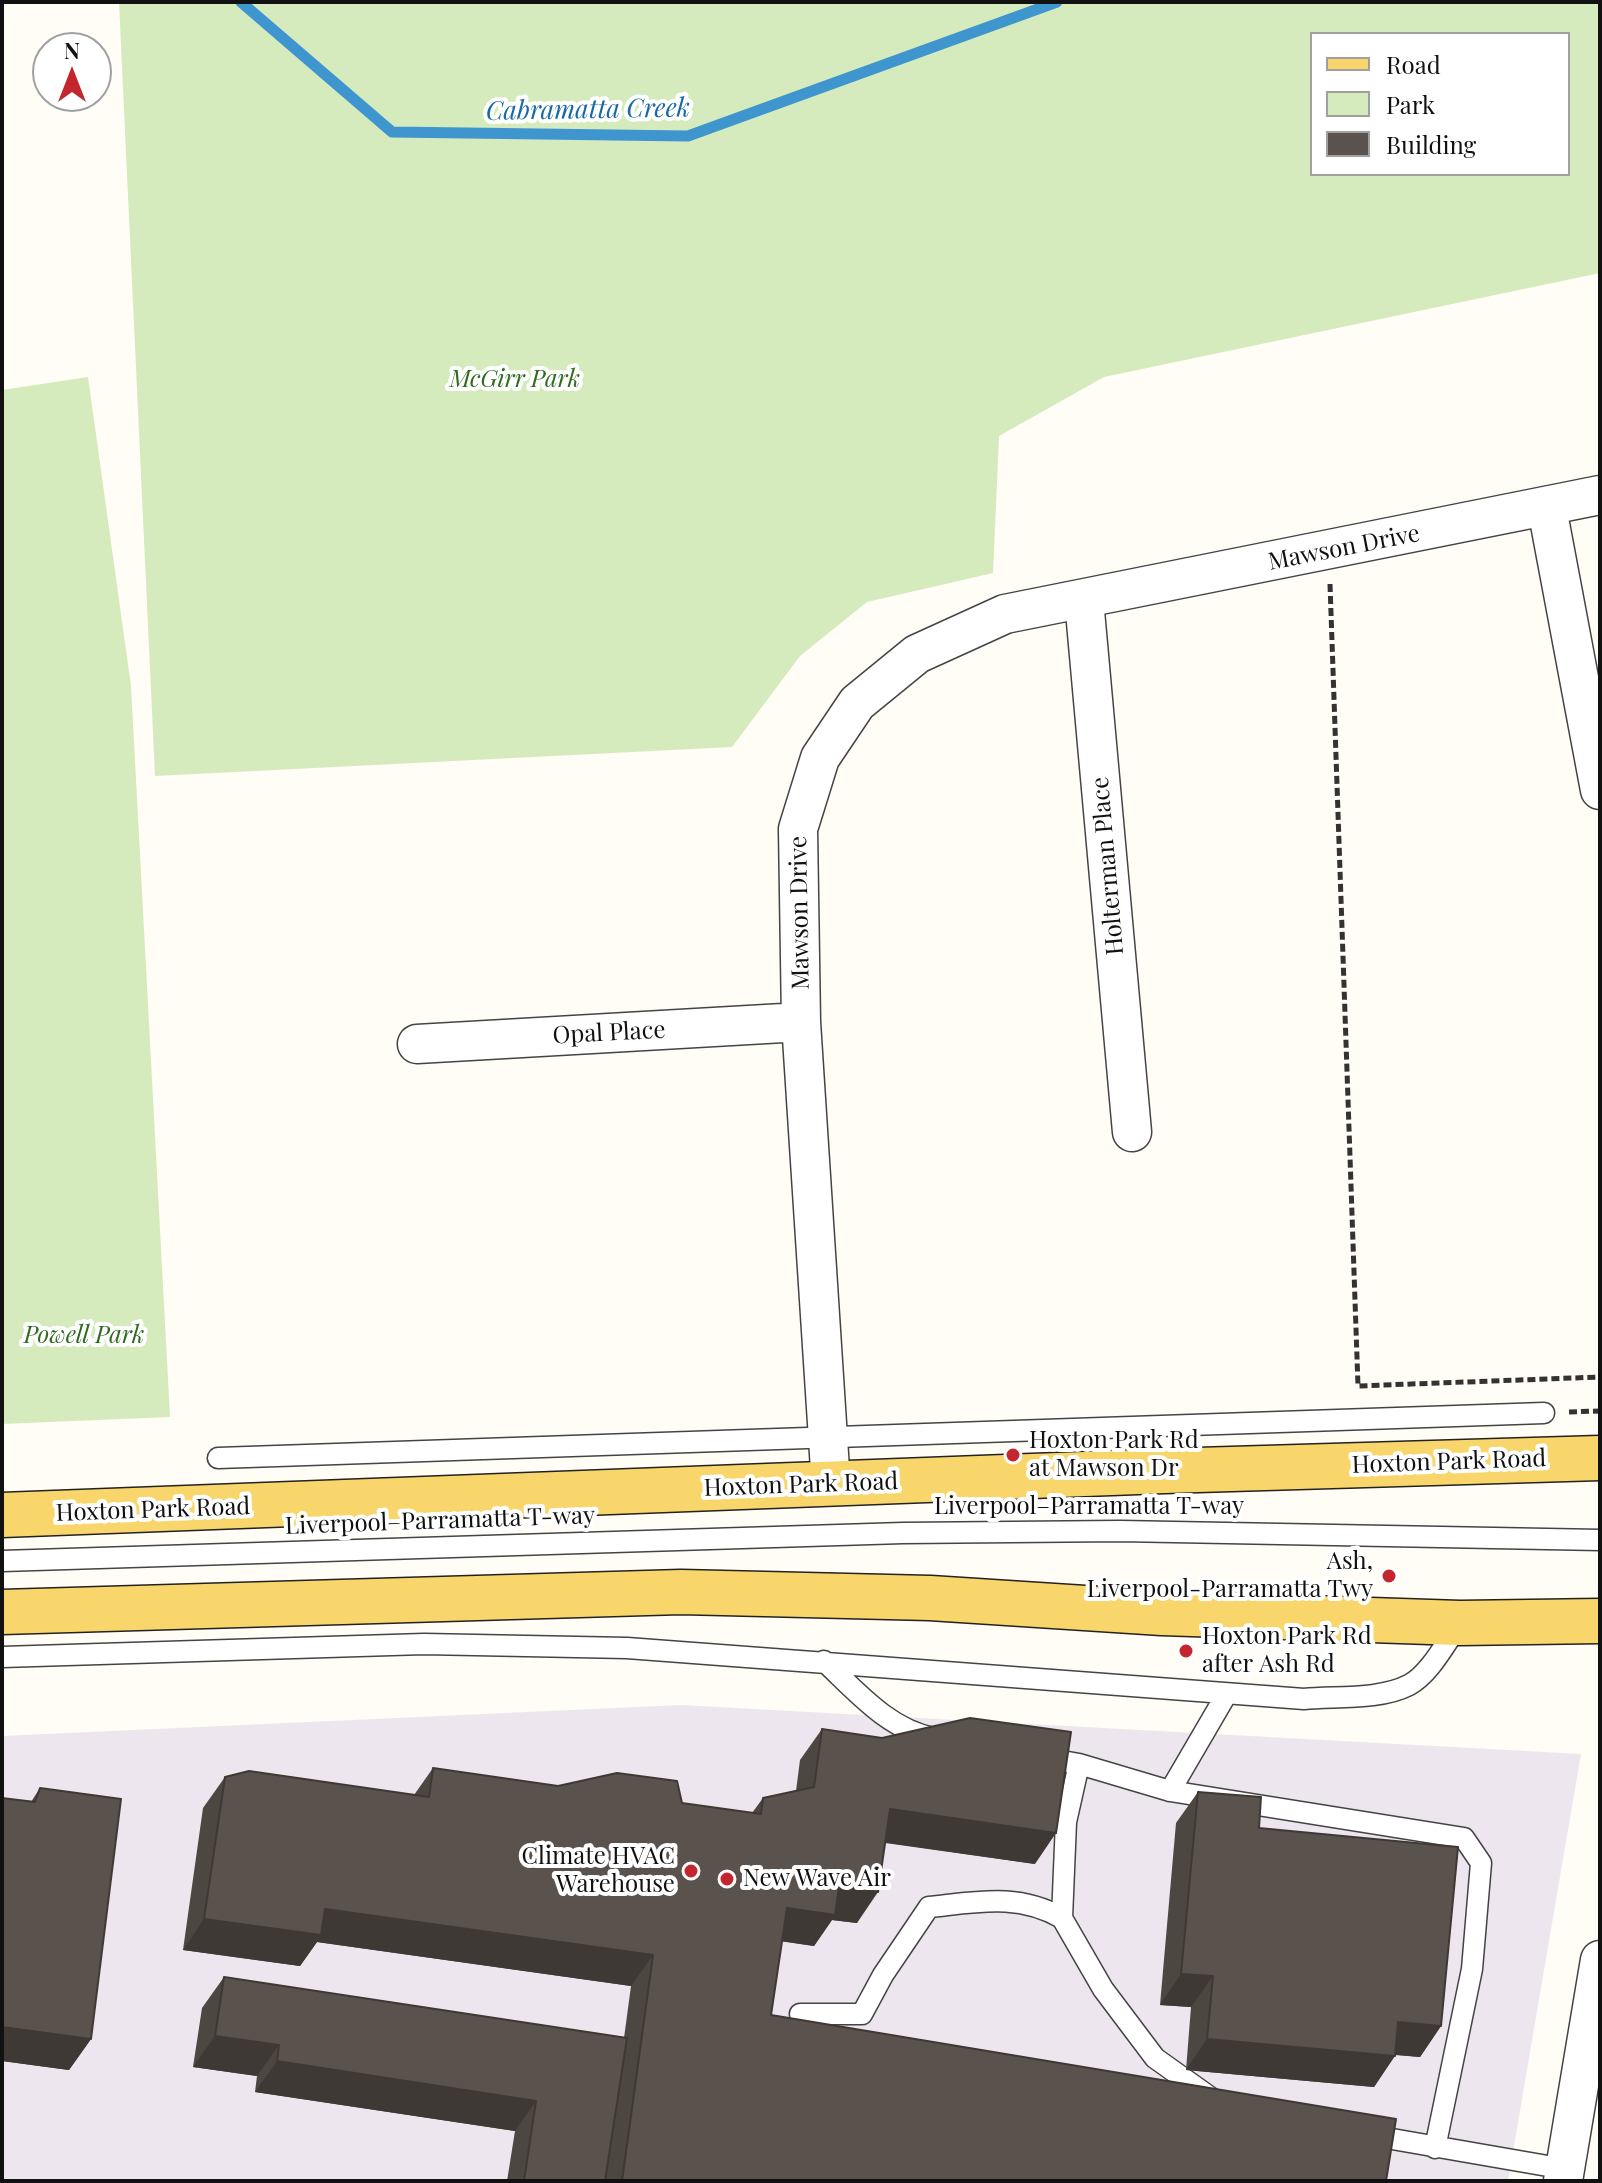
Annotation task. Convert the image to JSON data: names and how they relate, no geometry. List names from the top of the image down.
{
  "streets": {
    "main road": ["Hoxton Park Road"],
    "street": ["Mawson Drive", "Holterman Place", "Opal Place"],
    "lane": ["Liverpool–Parramatta T-way"]
  },
  "crossings": [
    ["Mawson Drive", "Holterman Place"],
    ["Mawson Drive", "Opal Place"],
    ["Mawson Drive", "Hoxton Park Road"]
  ],
  "water": ["Cabramatta Creek"],
  "parks": ["McGirr Park", "Powell Park"],
  "places": [
    "Hoxton Park Rd at Mawson Dr",
    "Ash, Liverpool-Parramatta Twy",
    "Hoxton Park Rd after Ash Rd",
    "Climate HVAC Warehouse",
    "New Wave Air"
  ],
  "legend": ["Road", "Park", "Building"],
  "north": "top"
}
